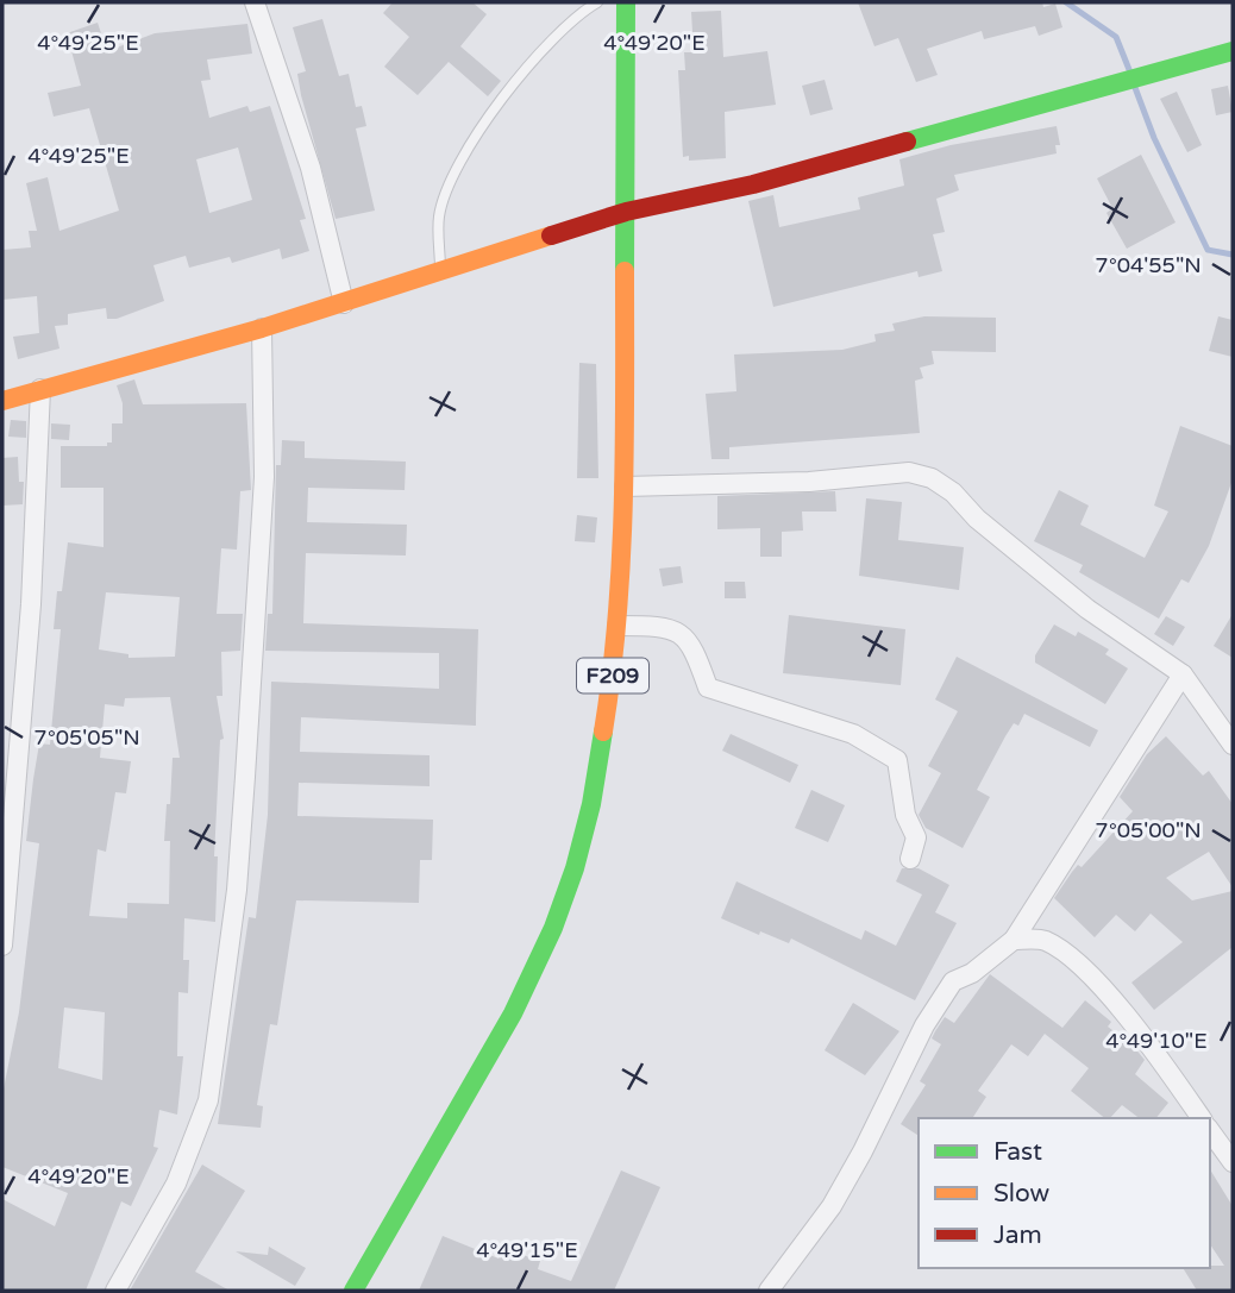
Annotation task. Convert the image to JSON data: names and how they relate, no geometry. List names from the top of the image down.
{
  "streets": {
    "main road": ["F209"]
  },
  "legend": ["Fast", "Slow", "Jam"],
  "coordinates": [
    "4°49'25\"E",
    "4°49'20\"E",
    "7°04'55\"N",
    "7°05'05\"N",
    "7°05'00\"N",
    "4°49'10\"E",
    "4°49'15\"E"
  ]
}
